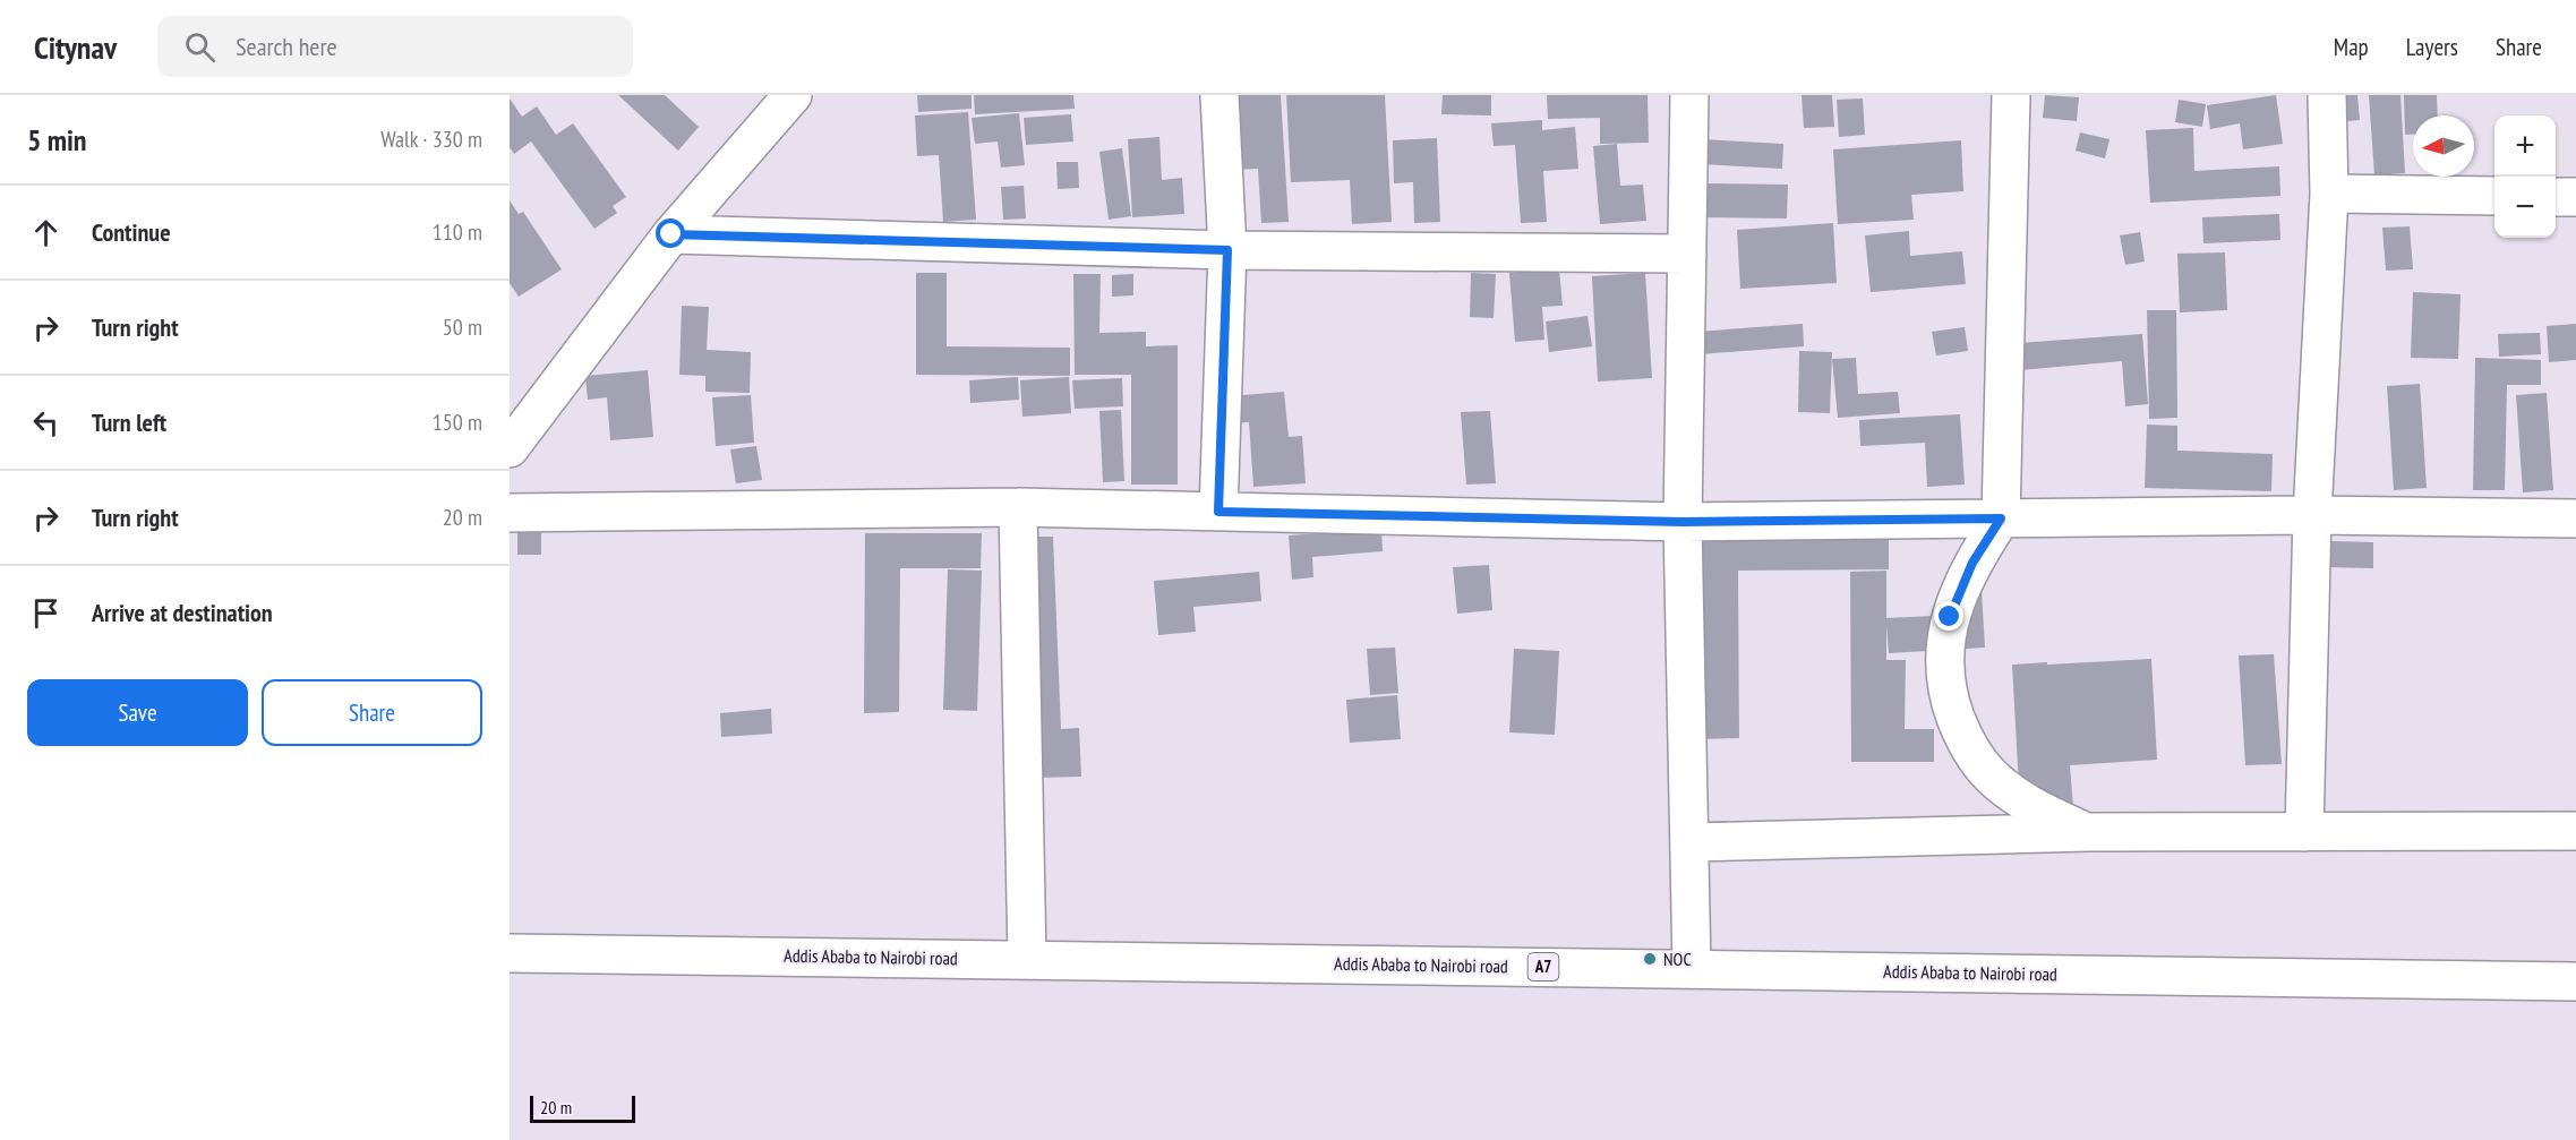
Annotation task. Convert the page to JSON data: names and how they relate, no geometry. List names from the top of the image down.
{
  "streets": {
    "main road": ["Addis Ababa to Nairobi road", "A7"]
  },
  "places": ["NOC"],
  "scale_bar": "20 m",
  "north": "left",
  "page": {
    "header": "Citynav",
    "search": "Search here",
    "nav": ["Map", "Layers", "Share"],
    "heading": ["5 min", "Walk · 330 m"],
    "map_buttons": ["+", "−"],
    "list": [
      ["Continue", "110 m"],
      ["Turn right", "50 m"],
      ["Turn left", "150 m"],
      ["Turn right", "20 m"],
      "Arrive at destination"
    ],
    "buttons": ["Save", "Share"],
    "scale": "20 m"
  }
}
